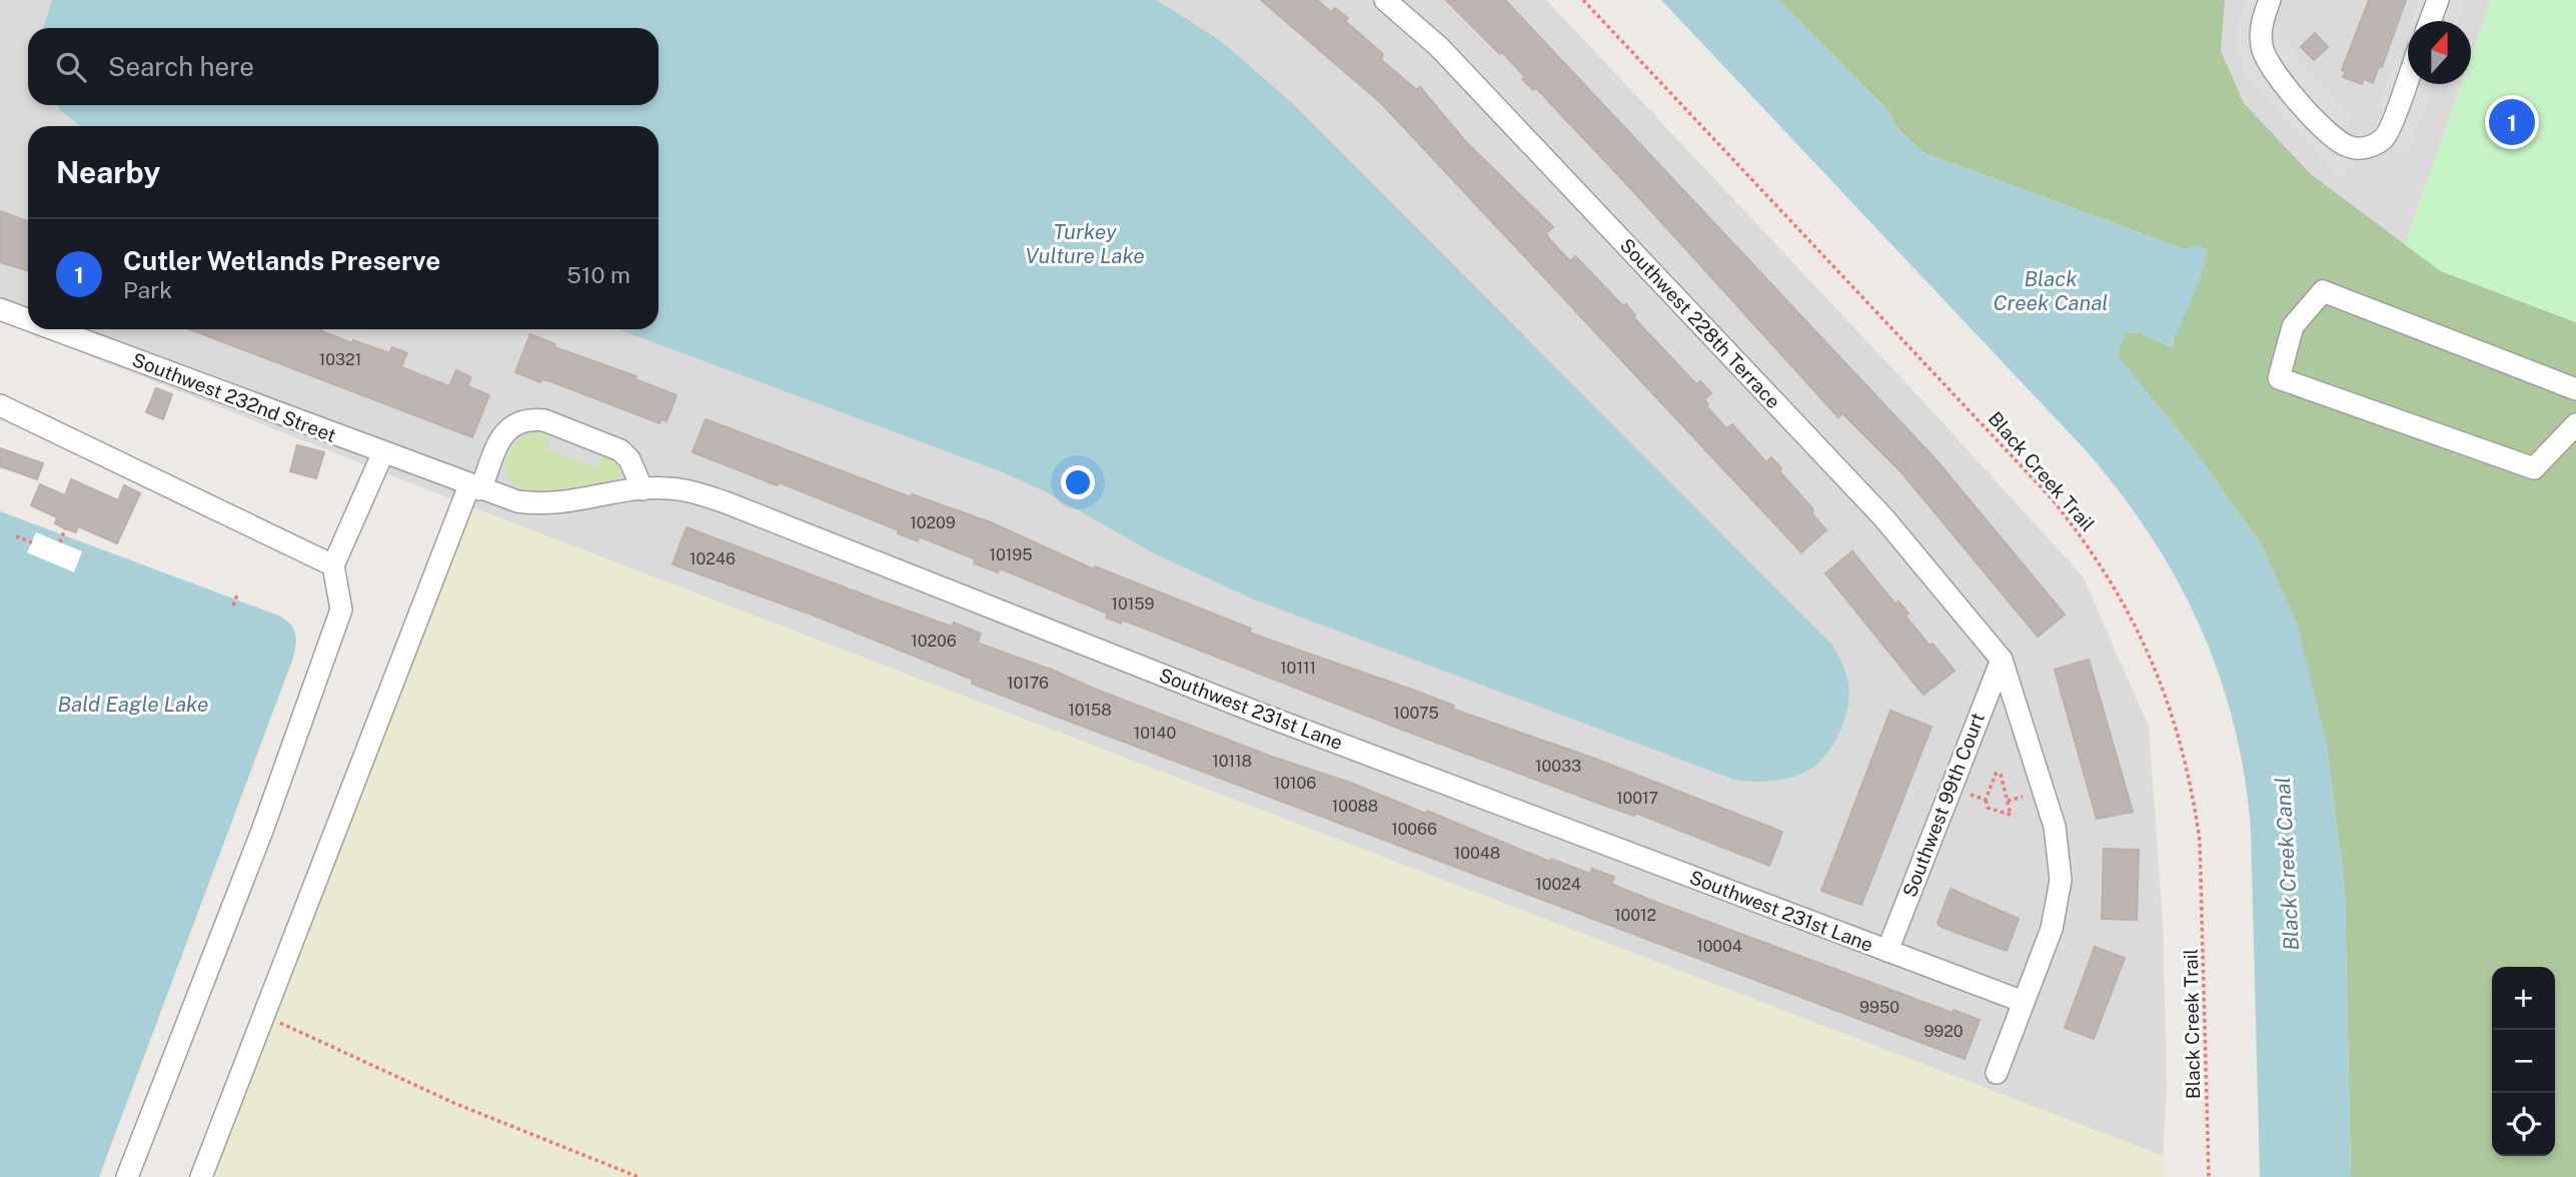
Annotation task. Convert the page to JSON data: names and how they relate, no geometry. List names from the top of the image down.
{
  "streets": {
    "street": [
      "Southwest 228th Terrace",
      "Southwest 232nd Street",
      "Southwest 231st Lane",
      "Southwest 99th Court"
    ],
    "path": ["Black Creek Trail"]
  },
  "crossings": [
    ["Southwest 228th Terrace", "Southwest 99th Court"],
    ["Southwest 232nd Street", "Southwest 231st Lane"],
    ["Southwest 231st Lane", "Southwest 99th Court"]
  ],
  "water": ["Turkey Vulture Lake", "Black Creek Canal", "Bald Eagle Lake"],
  "house_numbers": [
    "10321",
    "10209",
    "10195",
    "10246",
    "10159",
    "10206",
    "10111",
    "10176",
    "10158",
    "10075",
    "10140",
    "10118",
    "10033",
    "10106",
    "10017",
    "10088",
    "10066",
    "10048",
    "10024",
    "10012",
    "10004",
    "9950",
    "9920"
  ],
  "north": "top",
  "page": {
    "search": "Search here",
    "pins": "1",
    "heading": "Nearby",
    "list": [
      {
        "mark": "1",
        "name": "Cutler Wetlands Preserve",
        "note": "Park",
        "value": "510 m"
      }
    ],
    "map_buttons": ["+", "−"]
  }
}
